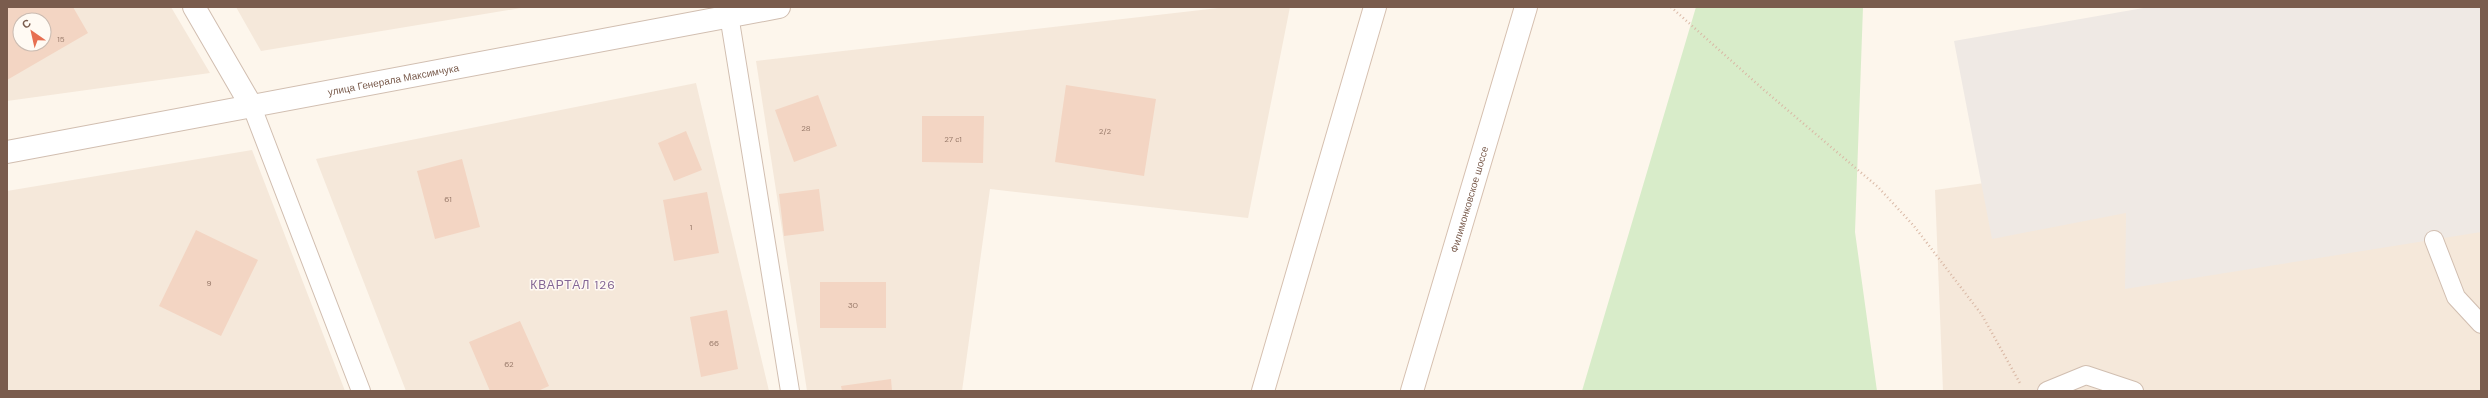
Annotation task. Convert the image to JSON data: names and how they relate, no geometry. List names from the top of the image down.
{
  "streets": {
    "street": ["улица Генерала Максимчука", "Филимонковское шоссе"]
  },
  "districts": ["КВАРТАЛ 126"],
  "house_numbers": [
    "15",
    "28",
    "2/2",
    "27 с1",
    "61",
    "1",
    "9",
    "30",
    "66",
    "62"
  ],
  "north": "top left"
}
